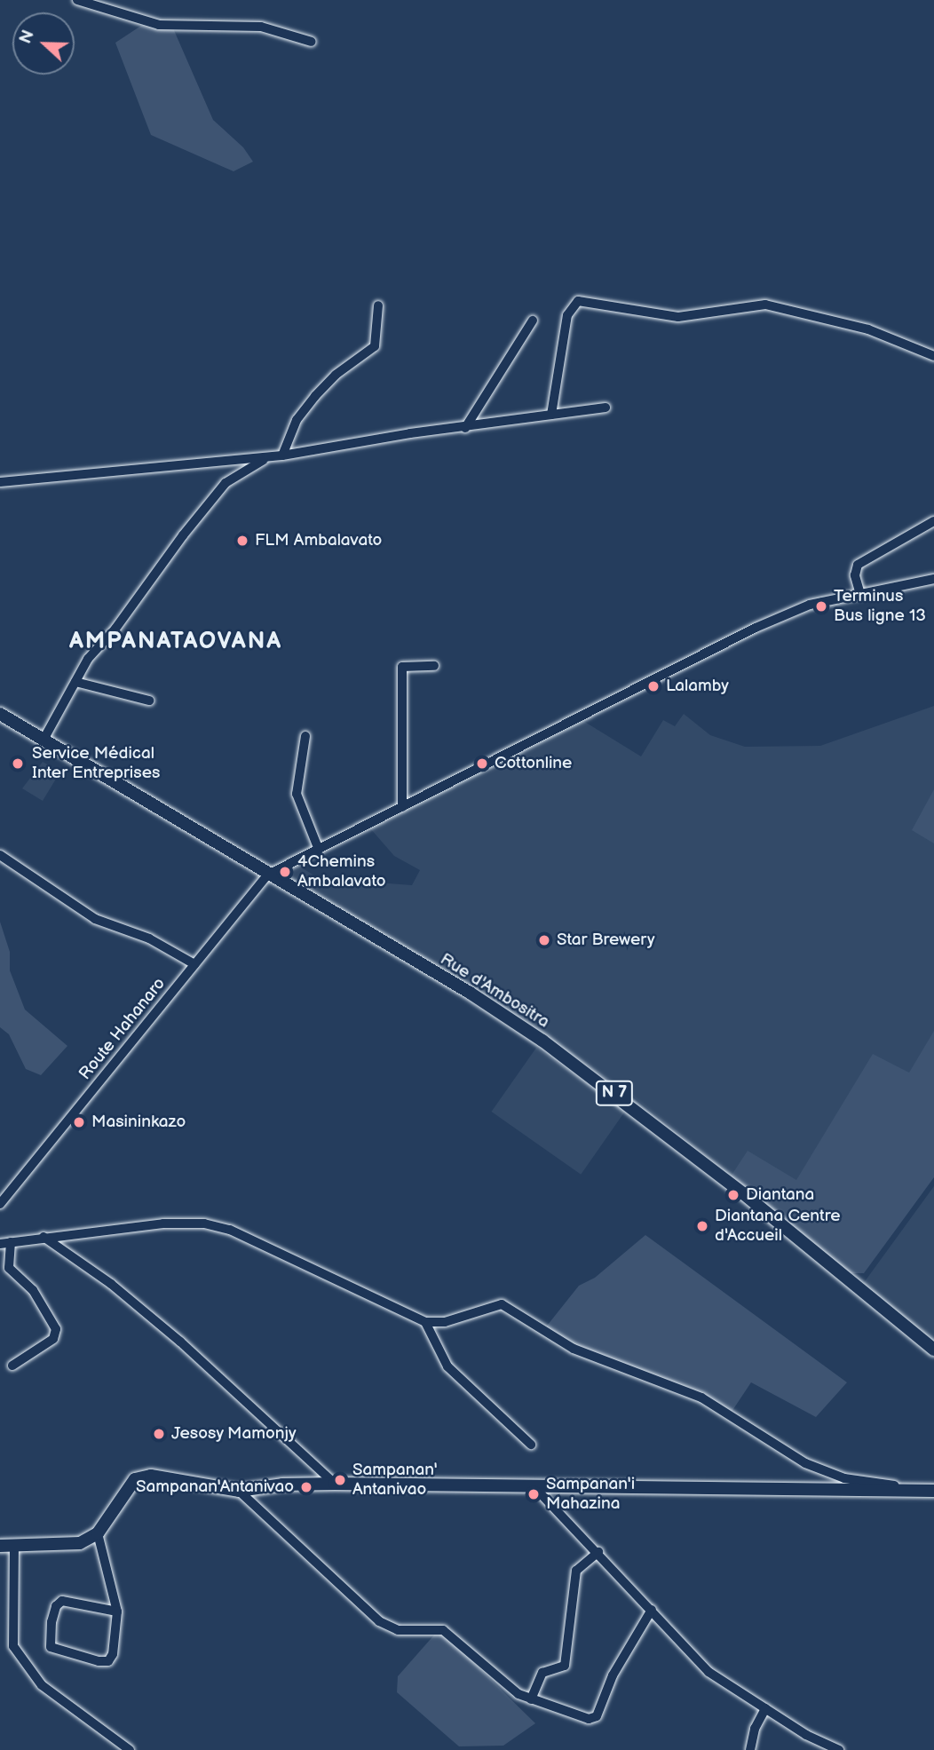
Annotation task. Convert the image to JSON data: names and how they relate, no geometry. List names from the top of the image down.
{
  "streets": {
    "main road": ["Rue d'Ambositra", "N 7"],
    "street": ["Route Hahanaro"]
  },
  "crossings": [
    ["Rue d'Ambositra", "Route Hahanaro"]
  ],
  "districts": ["AMPANATAOVANA"],
  "places": [
    "FLM Ambalavato",
    "Terminus Bus ligne 13",
    "Lalamby",
    "Service Médical Inter Entreprises",
    "Cottonline",
    "4Chemins Ambalavato",
    "Star Brewery",
    "Masininkazo",
    "Diantana",
    "Diantana Centre d'Accueil",
    "Jesosy Mamonjy",
    "Sampanan' Antanivao",
    "Sampanan'Antanivao",
    "Sampanan'i Mahazina"
  ],
  "north": "left"
}
